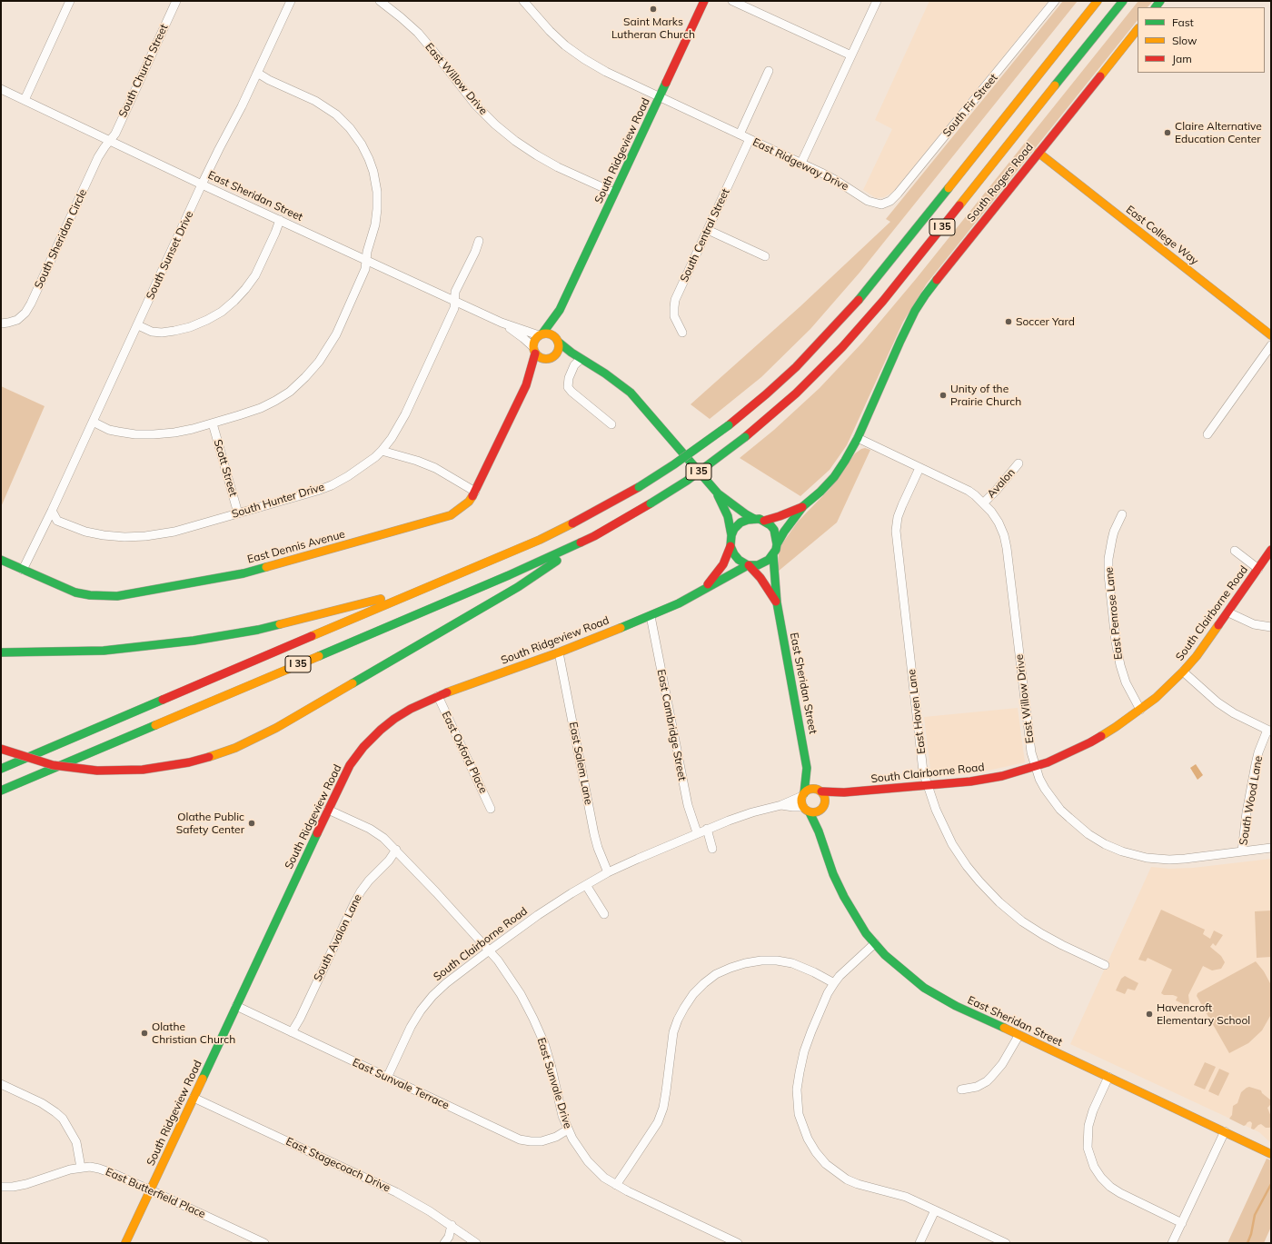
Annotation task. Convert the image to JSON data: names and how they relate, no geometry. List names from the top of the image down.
{
  "streets": {
    "main road": [
      "South Ridgeview Road",
      "South Rogers Road",
      "East Sheridan Street",
      "I 35",
      "East College Way",
      "East Dennis Avenue",
      "South Clairborne Road"
    ],
    "street": [
      "South Church Street",
      "East Willow Drive",
      "South Fir Street",
      "East Ridgeway Drive",
      "South Central Street",
      "South Sheridan Circle",
      "South Sunset Drive",
      "Scott Street",
      "Avalon",
      "South Hunter Drive",
      "East Penrose Lane",
      "East Haven Lane",
      "East Cambridge Street",
      "East Oxford Place",
      "East Salem Lane",
      "South Wood Lane",
      "South Avalon Lane",
      "East Sunvale Drive",
      "East Sunvale Terrace",
      "East Stagecoach Drive",
      "East Butterfield Place"
    ]
  },
  "crossings": [
    ["South Church Street", "East Sheridan Street"],
    ["South Church Street", "South Sheridan Circle"],
    ["East Willow Drive", "South Ridgeview Road"],
    ["East Willow Drive", "South Rogers Road"],
    ["East Willow Drive", "Avalon"],
    ["East Willow Drive", "South Clairborne Road"],
    ["East Willow Drive", "East Haven Lane"],
    ["East Willow Drive", "South Wood Lane"],
    ["South Fir Street", "East Ridgeway Drive"],
    ["South Ridgeview Road", "East Ridgeway Drive"],
    ["South Ridgeview Road", "East Sheridan Street"],
    ["South Ridgeview Road", "East Dennis Avenue"],
    ["South Ridgeview Road", "East Cambridge Street"],
    ["South Ridgeview Road", "East Oxford Place"],
    ["South Ridgeview Road", "East Salem Lane"],
    ["South Ridgeview Road", "East Sunvale Drive"],
    ["South Ridgeview Road", "East Sunvale Terrace"],
    ["South Ridgeview Road", "East Stagecoach Drive"],
    ["South Ridgeview Road", "East Butterfield Place"],
    ["East Ridgeway Drive", "South Central Street"],
    ["South Rogers Road", "East College Way"],
    ["East Sheridan Street", "South Sheridan Circle"],
    ["East Sheridan Street", "South Sunset Drive"],
    ["East Sheridan Street", "South Hunter Drive"],
    ["East Sheridan Street", "East Dennis Avenue"],
    ["East Sheridan Street", "South Clairborne Road"],
    ["South Sunset Drive", "South Hunter Drive"],
    ["South Sunset Drive", "East Dennis Avenue"],
    ["Scott Street", "South Hunter Drive"],
    ["East Penrose Lane", "South Clairborne Road"],
    ["South Clairborne Road", "East Haven Lane"],
    ["South Clairborne Road", "East Cambridge Street"],
    ["South Clairborne Road", "East Salem Lane"],
    ["South Clairborne Road", "East Sunvale Drive"],
    ["South Clairborne Road", "East Sunvale Terrace"],
    ["South Avalon Lane", "East Sunvale Drive"],
    ["South Avalon Lane", "East Sunvale Terrace"],
    ["East Sunvale Drive", "East Sunvale Terrace"]
  ],
  "places": [
    "Saint Marks Lutheran Church",
    "Claire Alternative Education Center",
    "Soccer Yard",
    "Unity of the Prairie Church",
    "Olathe Public Safety Center",
    "Havencroft Elementary School",
    "Olathe Christian Church"
  ],
  "legend": ["Fast", "Slow", "Jam"]
}
